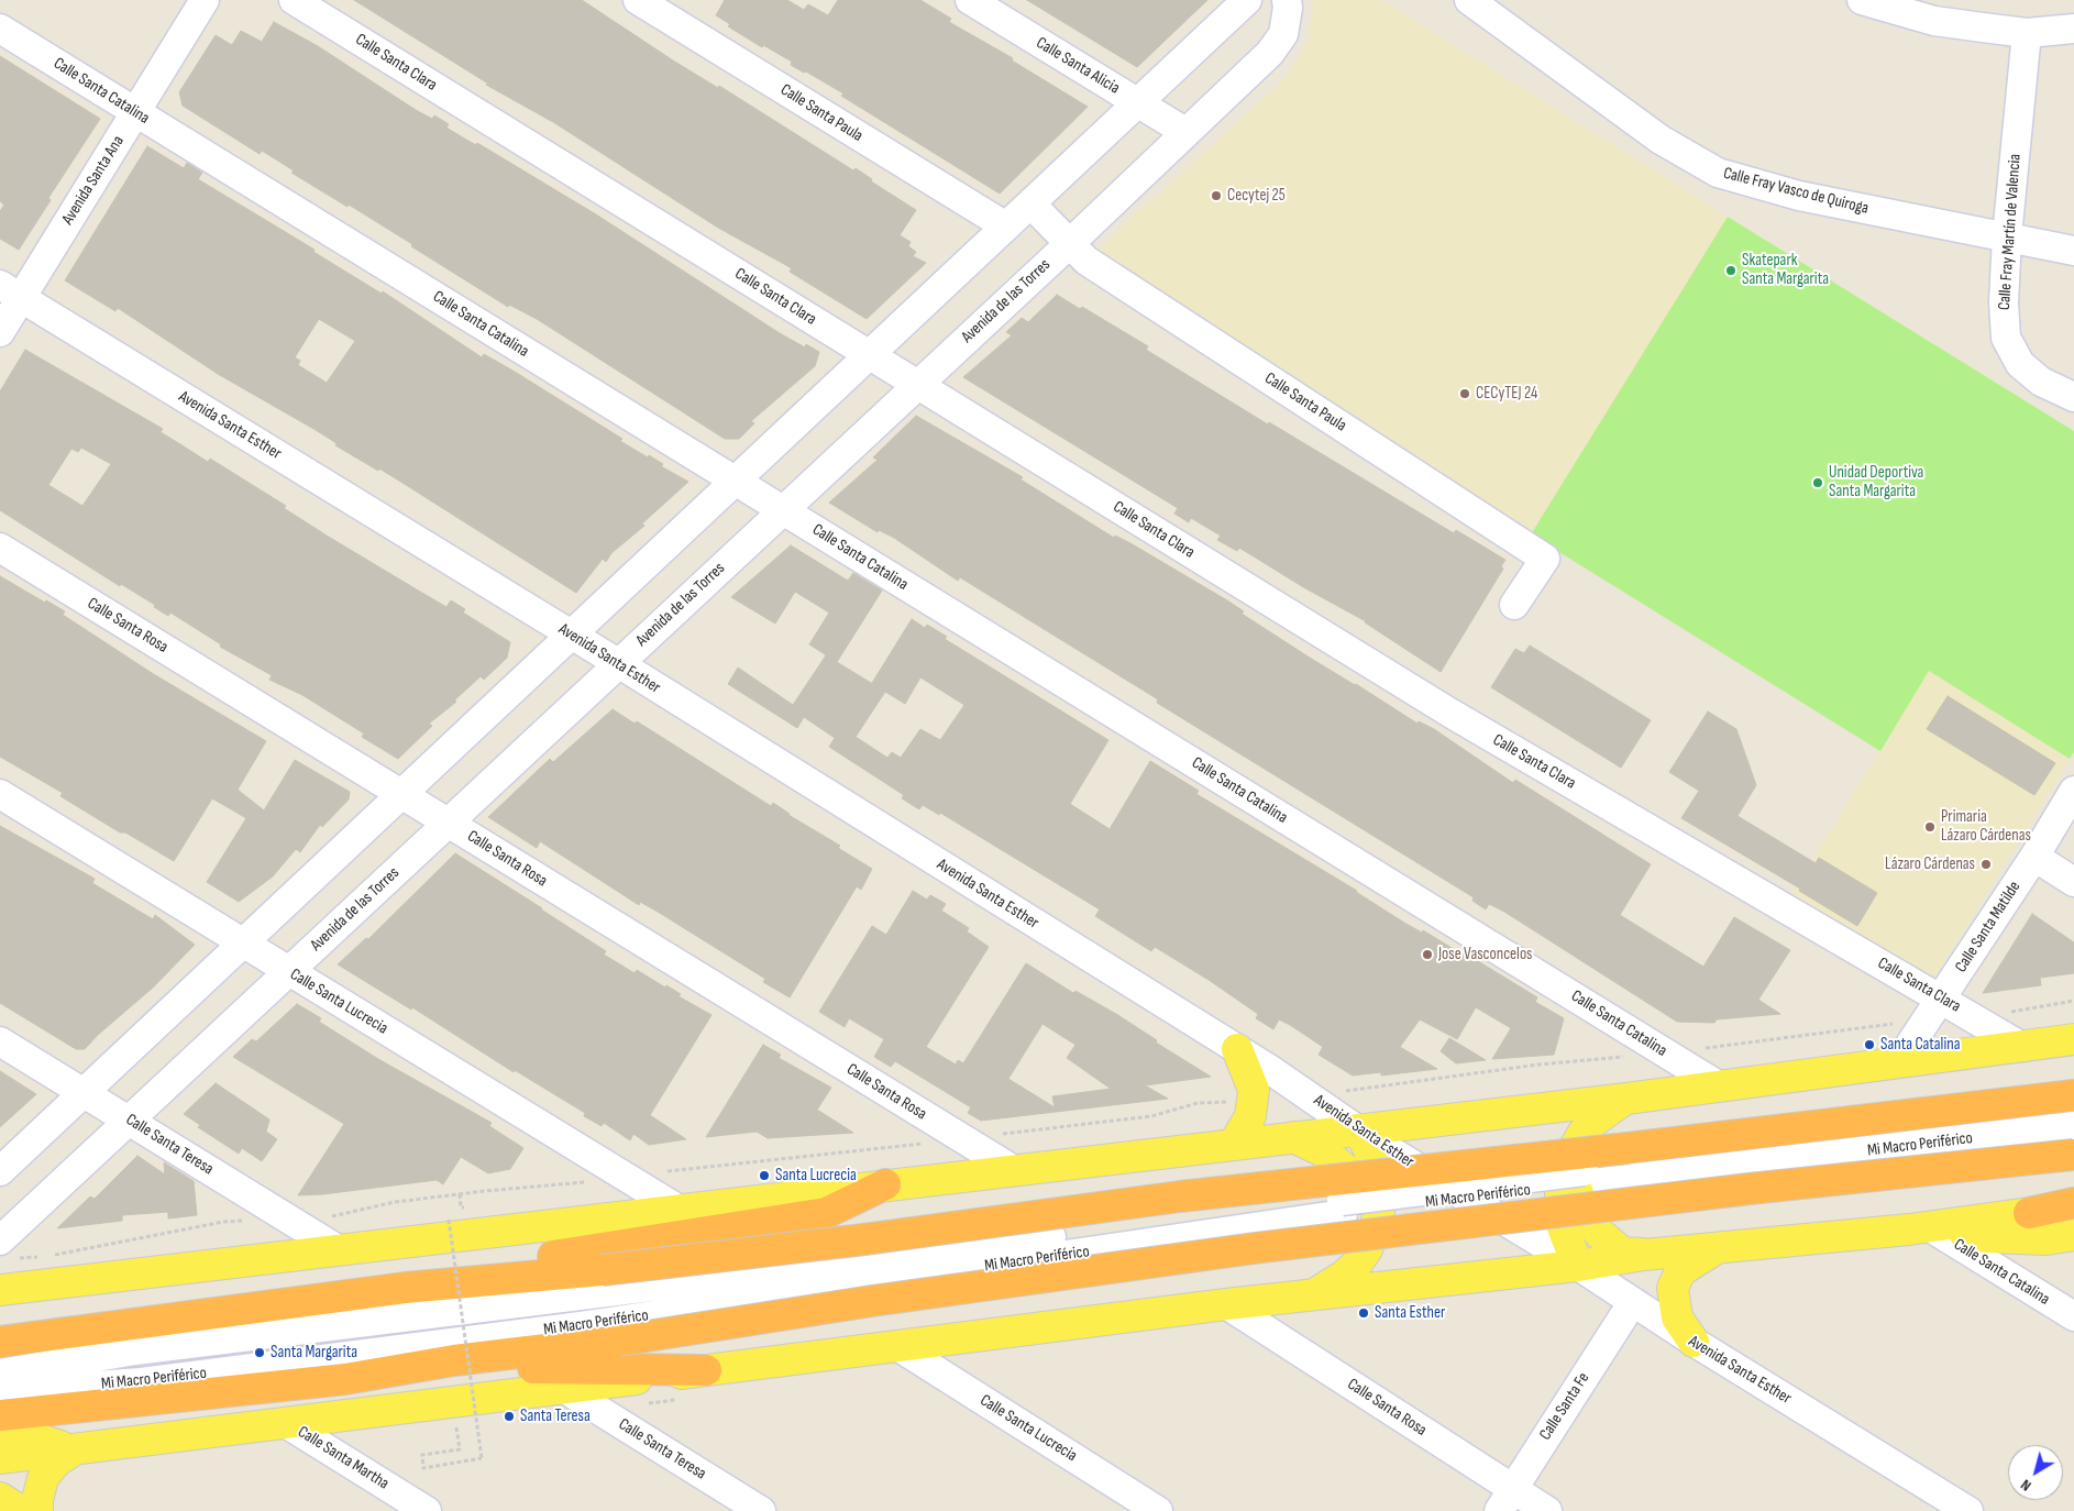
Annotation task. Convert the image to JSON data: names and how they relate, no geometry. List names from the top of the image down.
{
  "streets": {
    "street": [
      "Calle Santa Clara",
      "Calle Santa Alicia",
      "Calle Santa Catalina",
      "Calle Santa Paula",
      "Avenida Santa Ana",
      "Calle Fray Vasco de Quiroga",
      "Calle Fray Martín de Valencia",
      "Avenida de las Torres",
      "Avenida Santa Esther",
      "Calle Santa Rosa",
      "Calle Santa Matilde",
      "Calle Santa Lucrecia",
      "Calle Santa Teresa",
      "Mi Macro Periférico",
      "Calle Santa Fe",
      "Calle Santa Martha"
    ]
  },
  "crossings": [
    ["Calle Santa Clara", "Avenida de las Torres"],
    ["Calle Santa Clara", "Calle Santa Matilde"],
    ["Calle Santa Alicia", "Avenida de las Torres"],
    ["Calle Santa Catalina", "Avenida Santa Ana"],
    ["Calle Santa Catalina", "Avenida de las Torres"],
    ["Calle Santa Paula", "Avenida de las Torres"],
    ["Avenida Santa Ana", "Avenida Santa Esther"],
    ["Calle Fray Vasco de Quiroga", "Calle Fray Martín de Valencia"],
    ["Avenida de las Torres", "Avenida Santa Esther"],
    ["Avenida de las Torres", "Calle Santa Rosa"],
    ["Avenida de las Torres", "Calle Santa Lucrecia"],
    ["Avenida de las Torres", "Calle Santa Teresa"],
    ["Avenida Santa Esther", "Calle Santa Fe"],
    ["Calle Santa Rosa", "Calle Santa Fe"]
  ],
  "places": [
    "Cecytej 25",
    "Skatepark Santa Margarita",
    "CECyTEJ 24",
    "Unidad Deportiva Santa Margarita",
    "Primaria Lázaro Cárdenas",
    "Lázaro Cárdenas",
    "Jose Vasconcelos",
    "Santa Catalina",
    "Santa Lucrecia",
    "Santa Esther",
    "Santa Margarita",
    "Santa Teresa"
  ],
  "north": "bottom left"
}
